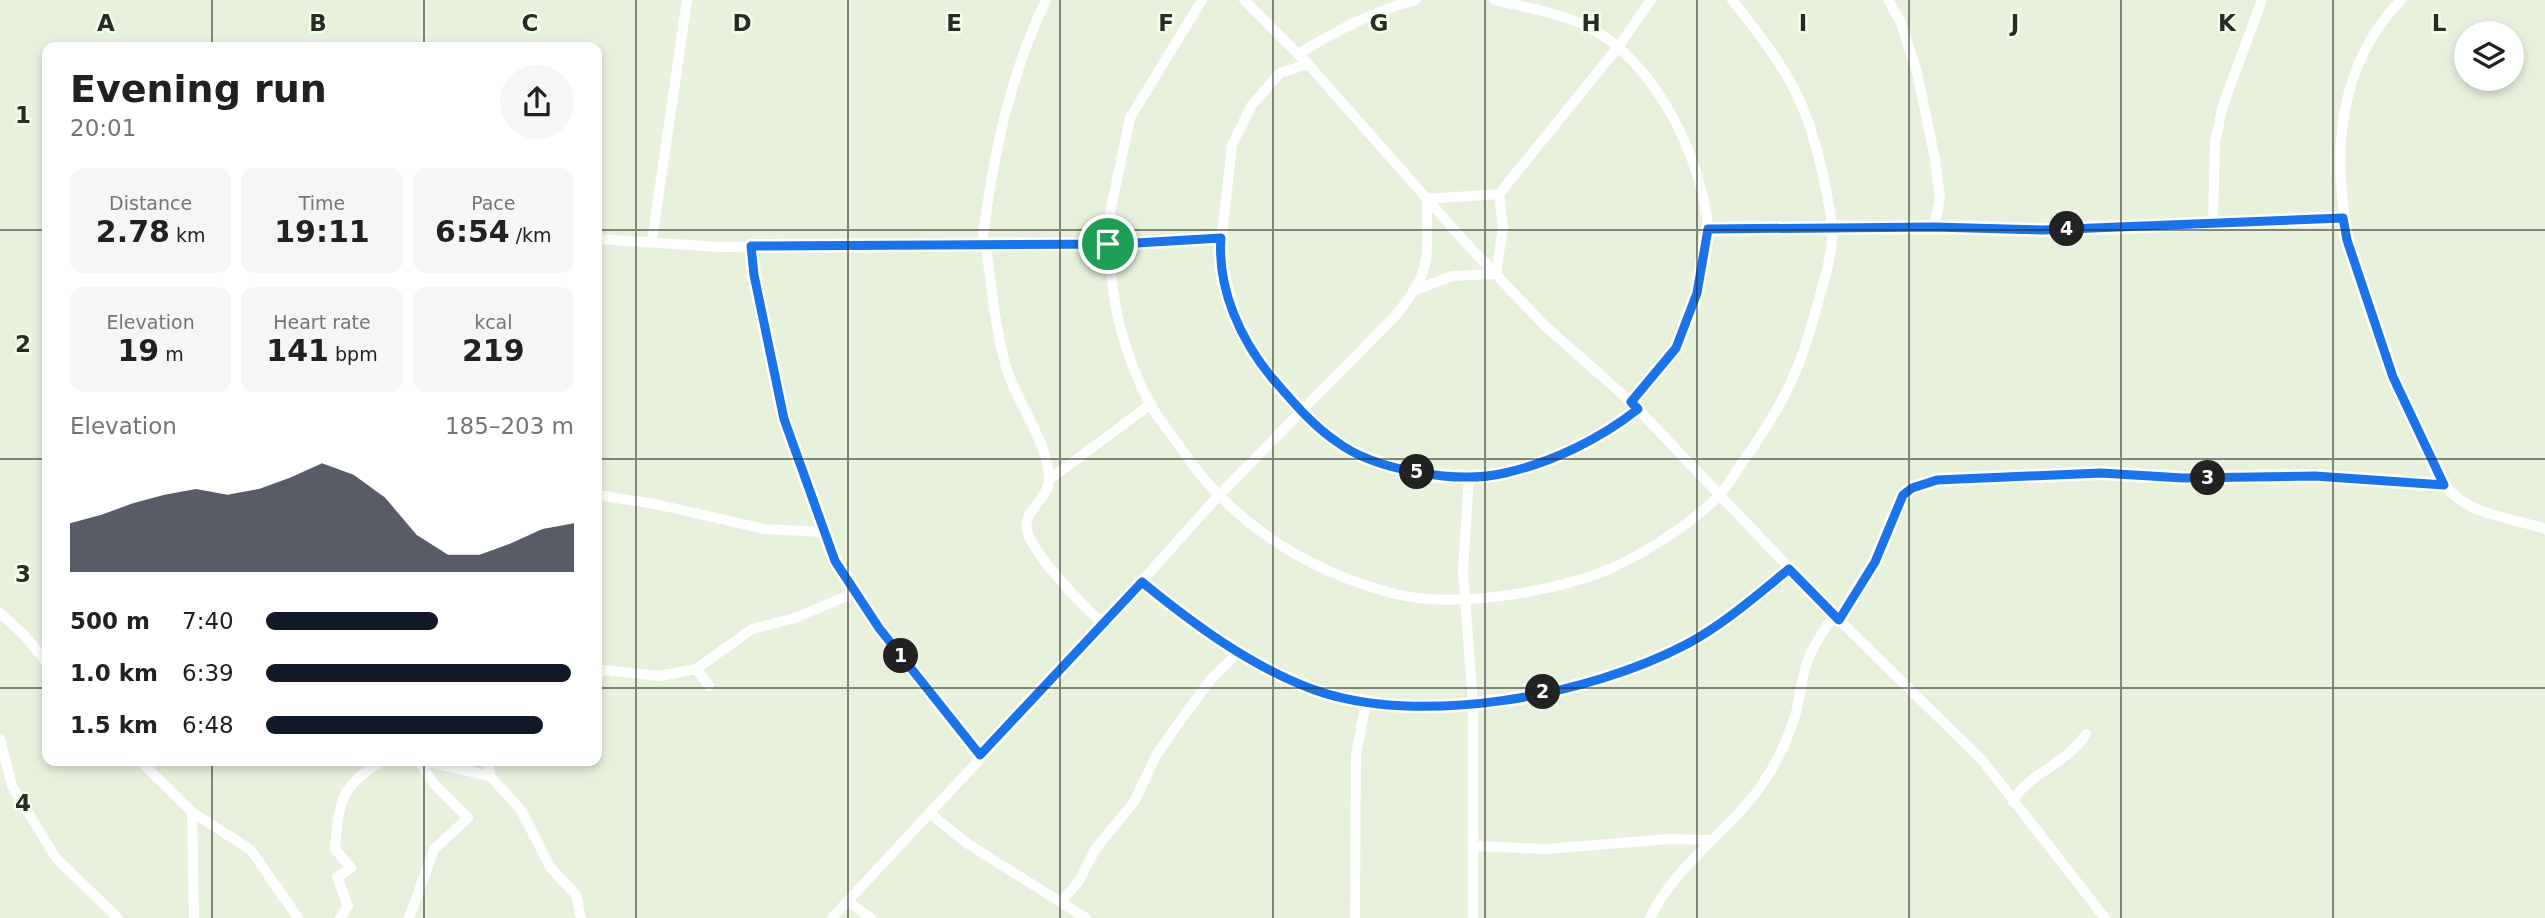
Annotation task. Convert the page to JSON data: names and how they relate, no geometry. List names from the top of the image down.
{
  "page": {
    "heading": ["Evening run", "20:01"],
    "stats": [
      ["Distance", "2.78 km"],
      ["Time", "19:11"],
      ["Pace", "6:54 /km"],
      ["Elevation", "19 m"],
      ["Heart rate", "141 bpm"],
      ["kcal", "219"]
    ],
    "pins": [
      "4",
      "5",
      "3",
      "1",
      "2"
    ],
    "chart": ["Elevation", "185–203 m"],
    "list": [
      {
        "name": "500 m",
        "note": "7:40"
      },
      {
        "name": "1.0 km",
        "note": "6:39"
      },
      {
        "name": "1.5 km",
        "note": "6:48"
      }
    ]
  },
  "grid": {
    "columns": [
      "A",
      "B",
      "C",
      "D",
      "E",
      "F",
      "G",
      "H",
      "I",
      "J",
      "K",
      "L"
    ],
    "rows": [
      "1",
      "2",
      "3",
      "4"
    ]
  }
}
